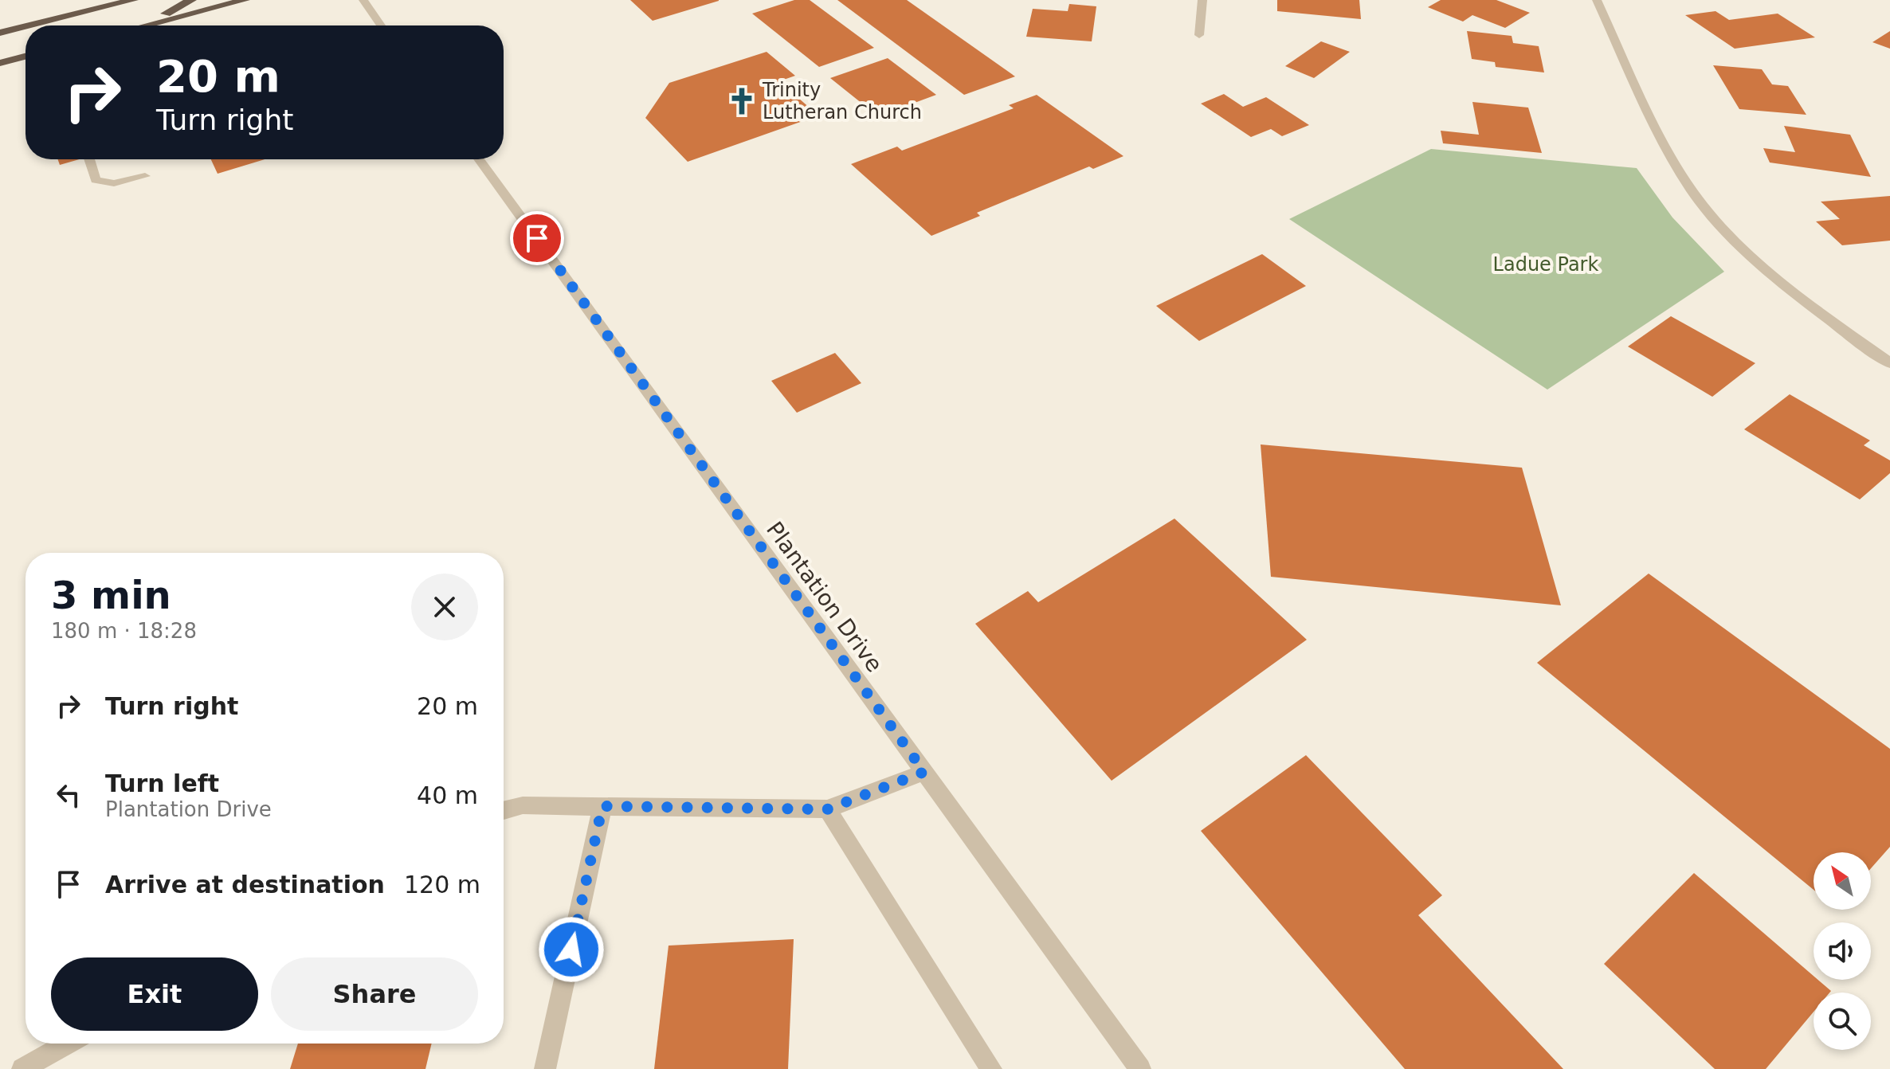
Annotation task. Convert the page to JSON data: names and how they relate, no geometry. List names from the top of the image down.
{
  "streets": {
    "street": ["Plantation Drive"]
  },
  "parks": ["Ladue Park"],
  "places": {
    "church": ["Trinity Lutheran Church"]
  },
  "north": "top left",
  "page": {
    "turn": ["20 m", "Turn right"],
    "heading": ["3 min", "180 m · 18:28"],
    "list": [
      {
        "name": "Turn right",
        "value": "20 m"
      },
      {
        "name": "Turn left",
        "note": "Plantation Drive",
        "value": "40 m"
      },
      {
        "name": "Arrive at destination",
        "value": "120 m"
      }
    ],
    "buttons": ["Exit", "Share"]
  }
}
